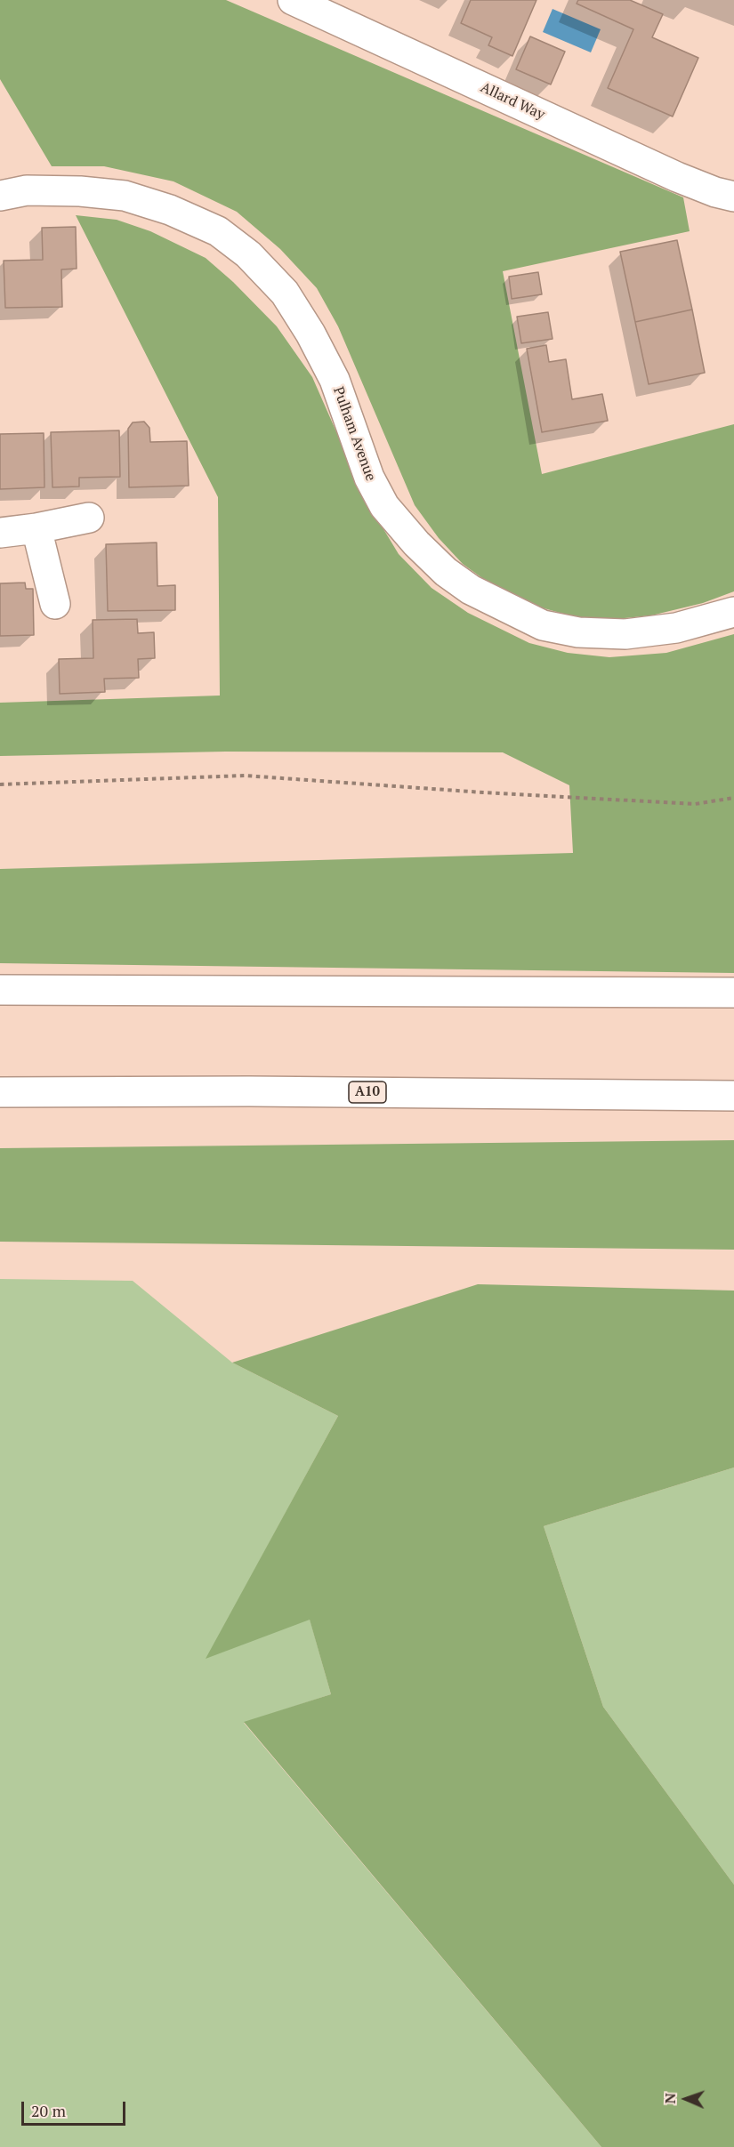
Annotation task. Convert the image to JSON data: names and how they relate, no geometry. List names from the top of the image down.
{
  "streets": {
    "main road": ["Allard Way", "Pulham Avenue", "A10"]
  },
  "scale_bar": "20 m",
  "north": "left"
}
